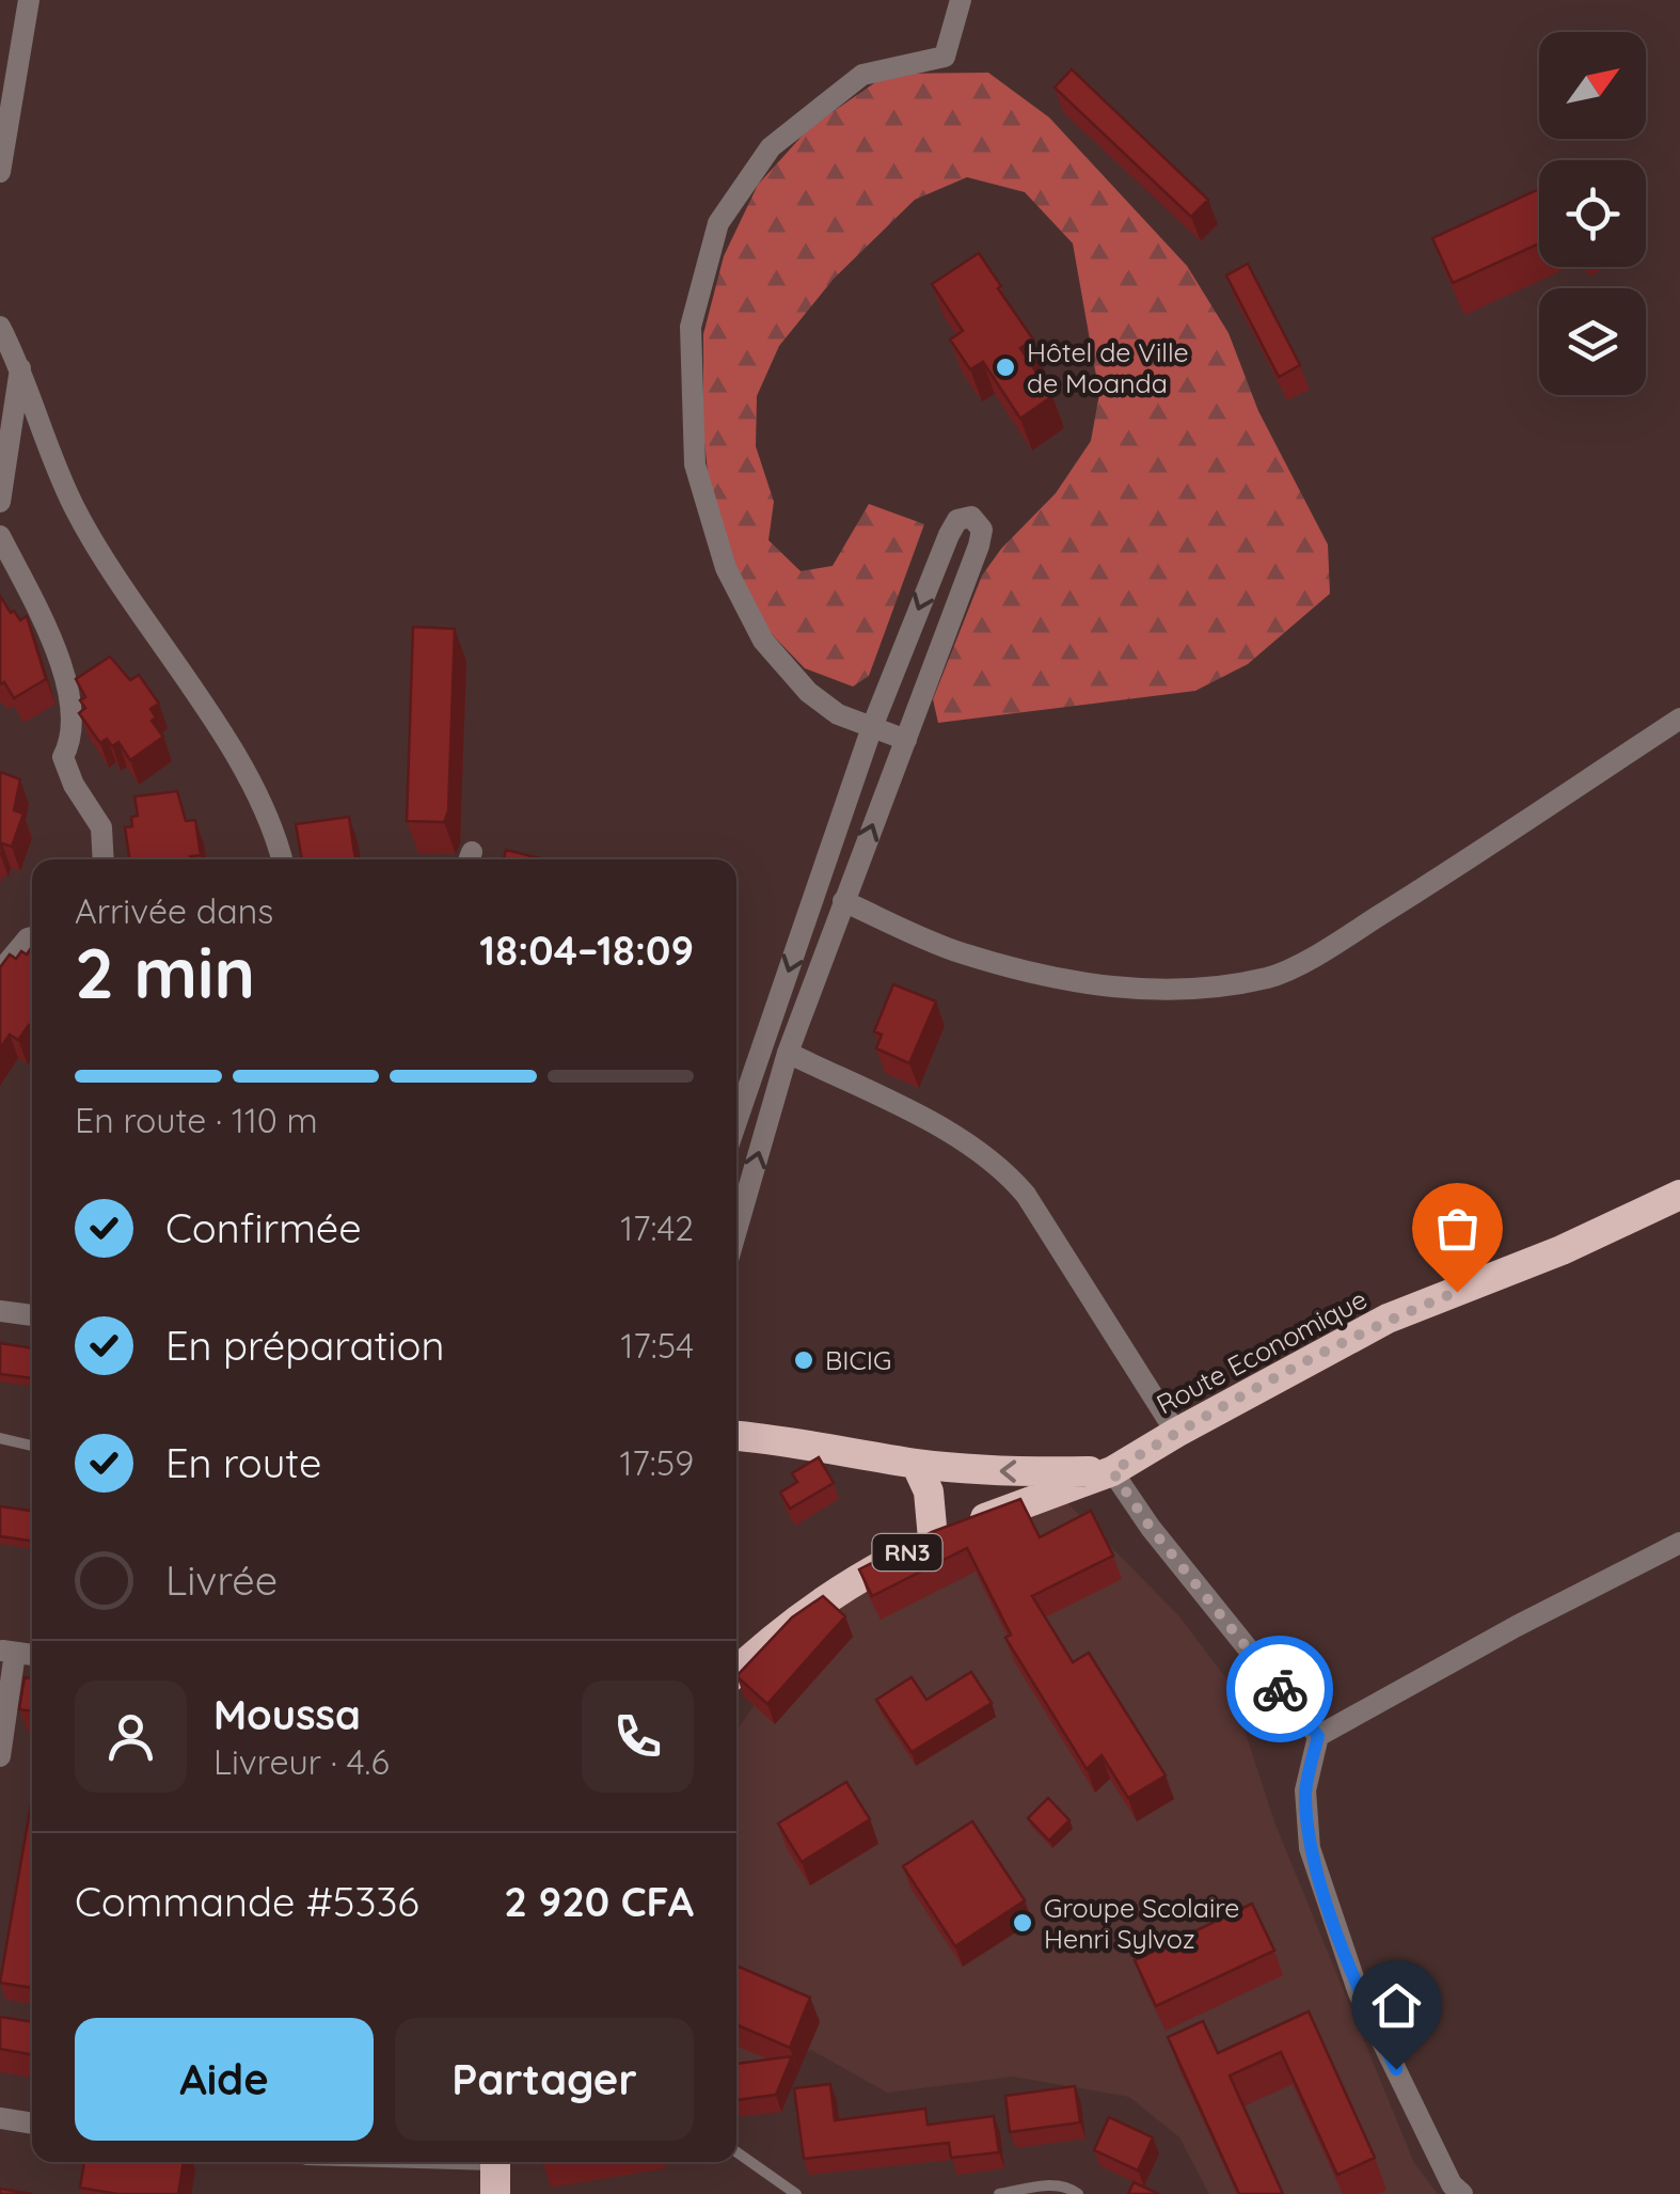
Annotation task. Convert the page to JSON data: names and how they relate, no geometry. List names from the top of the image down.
{
  "streets": {
    "highway": ["Route Economique", "RN3"]
  },
  "places": ["Hôtel de Ville de Moanda", "BICIG", "Groupe Scolaire Henri Sylvoz"],
  "north": "top right",
  "page": {
    "heading": ["2 min", "Arrivée dans", "18:04–18:09"],
    "panel": [
      "Moussa",
      "Livreur · 4.6",
      "Commande #5336",
      "2 920 CFA"
    ],
    "bar": "En route · 110 m",
    "list": [
      ["Confirmée", "17:42"],
      ["En préparation", "17:54"],
      ["En route", "17:59"],
      "Livrée"
    ],
    "buttons": ["Aide", "Partager"]
  }
}
